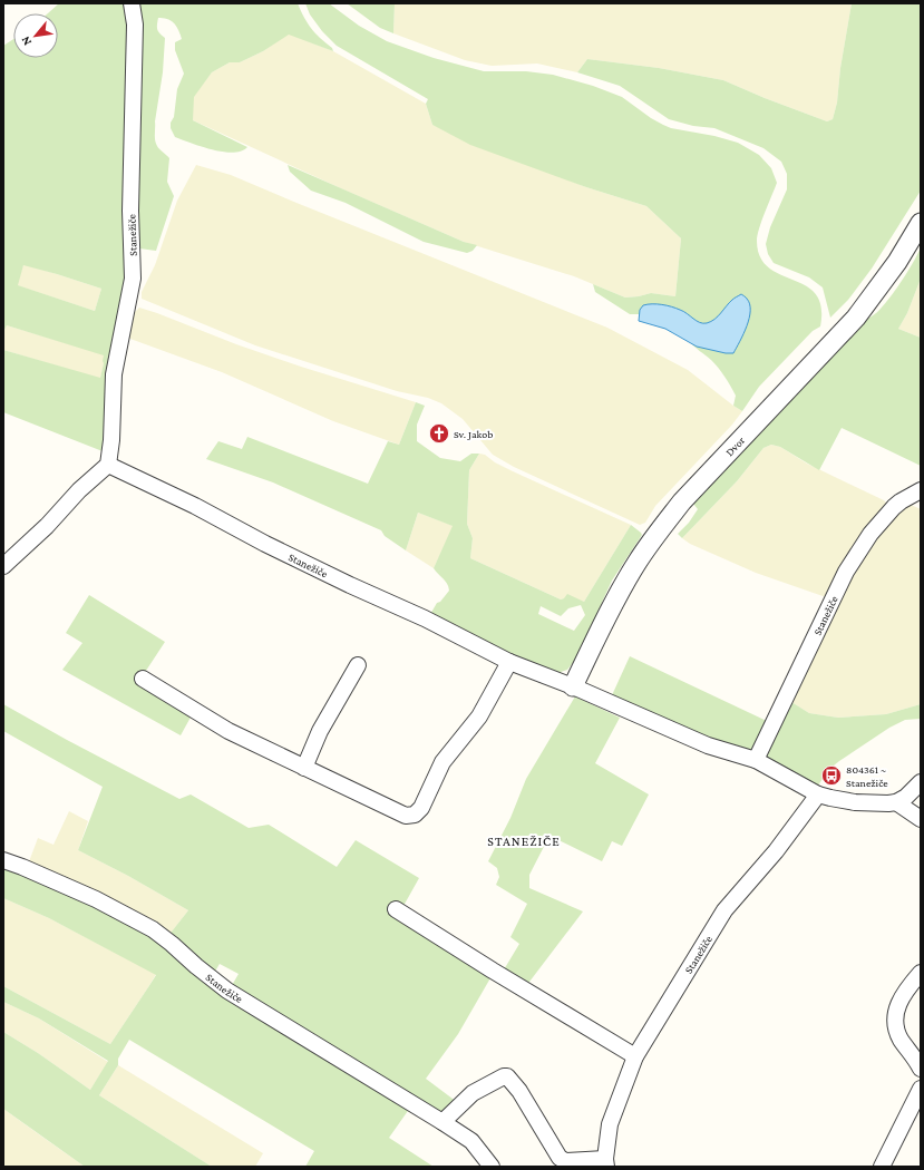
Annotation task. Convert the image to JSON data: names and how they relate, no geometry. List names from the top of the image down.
{
  "streets": {
    "street": ["Stanežiče", "Dvor"]
  },
  "crossings": [
    ["Stanežiče", "Dvor"]
  ],
  "districts": ["STANEŽIČE"],
  "places": {
    "church": ["Sv. Jakob"],
    "bus stop": ["804361 ~ Stanežiče"]
  },
  "north": "bottom left"
}
